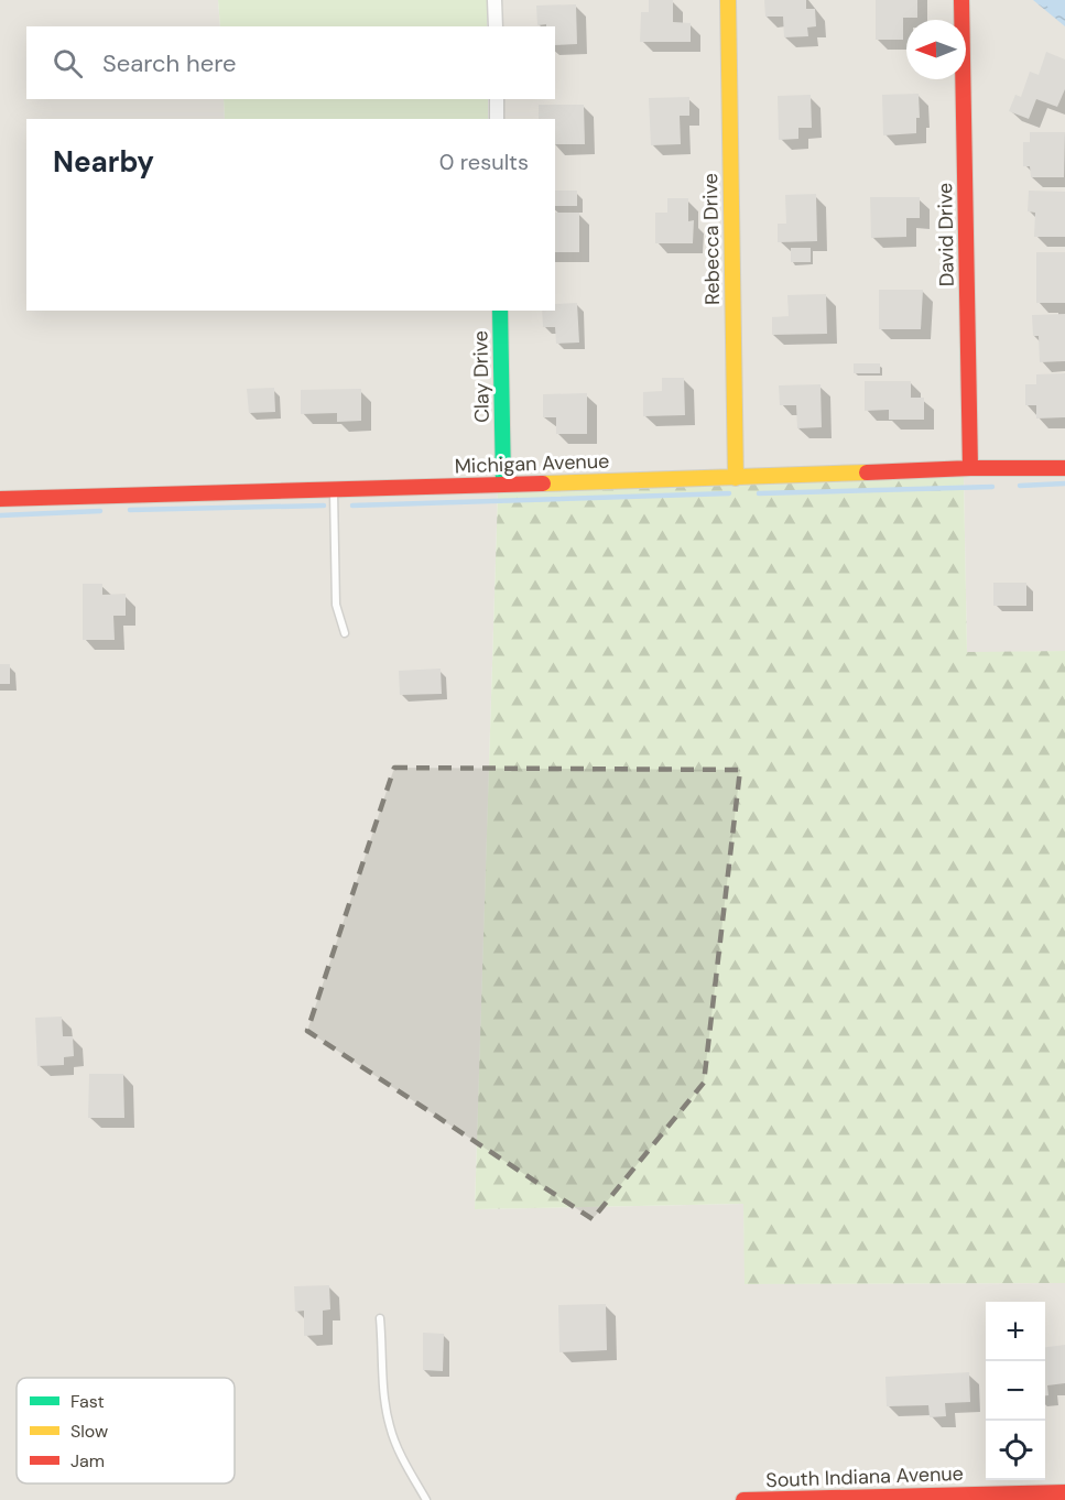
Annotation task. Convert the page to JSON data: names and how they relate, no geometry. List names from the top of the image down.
{
  "streets": {
    "street": [
      "David Drive",
      "Rebecca Drive",
      "Clay Drive",
      "Michigan Avenue",
      "South Indiana Avenue"
    ]
  },
  "crossings": [
    ["David Drive", "Michigan Avenue"],
    ["Rebecca Drive", "Michigan Avenue"],
    ["Clay Drive", "Michigan Avenue"]
  ],
  "legend": ["Fast", "Slow", "Jam"],
  "north": "left",
  "page": {
    "search": "Search here",
    "heading": ["Nearby", "0 results"],
    "map_buttons": ["+", "−"]
  }
}
